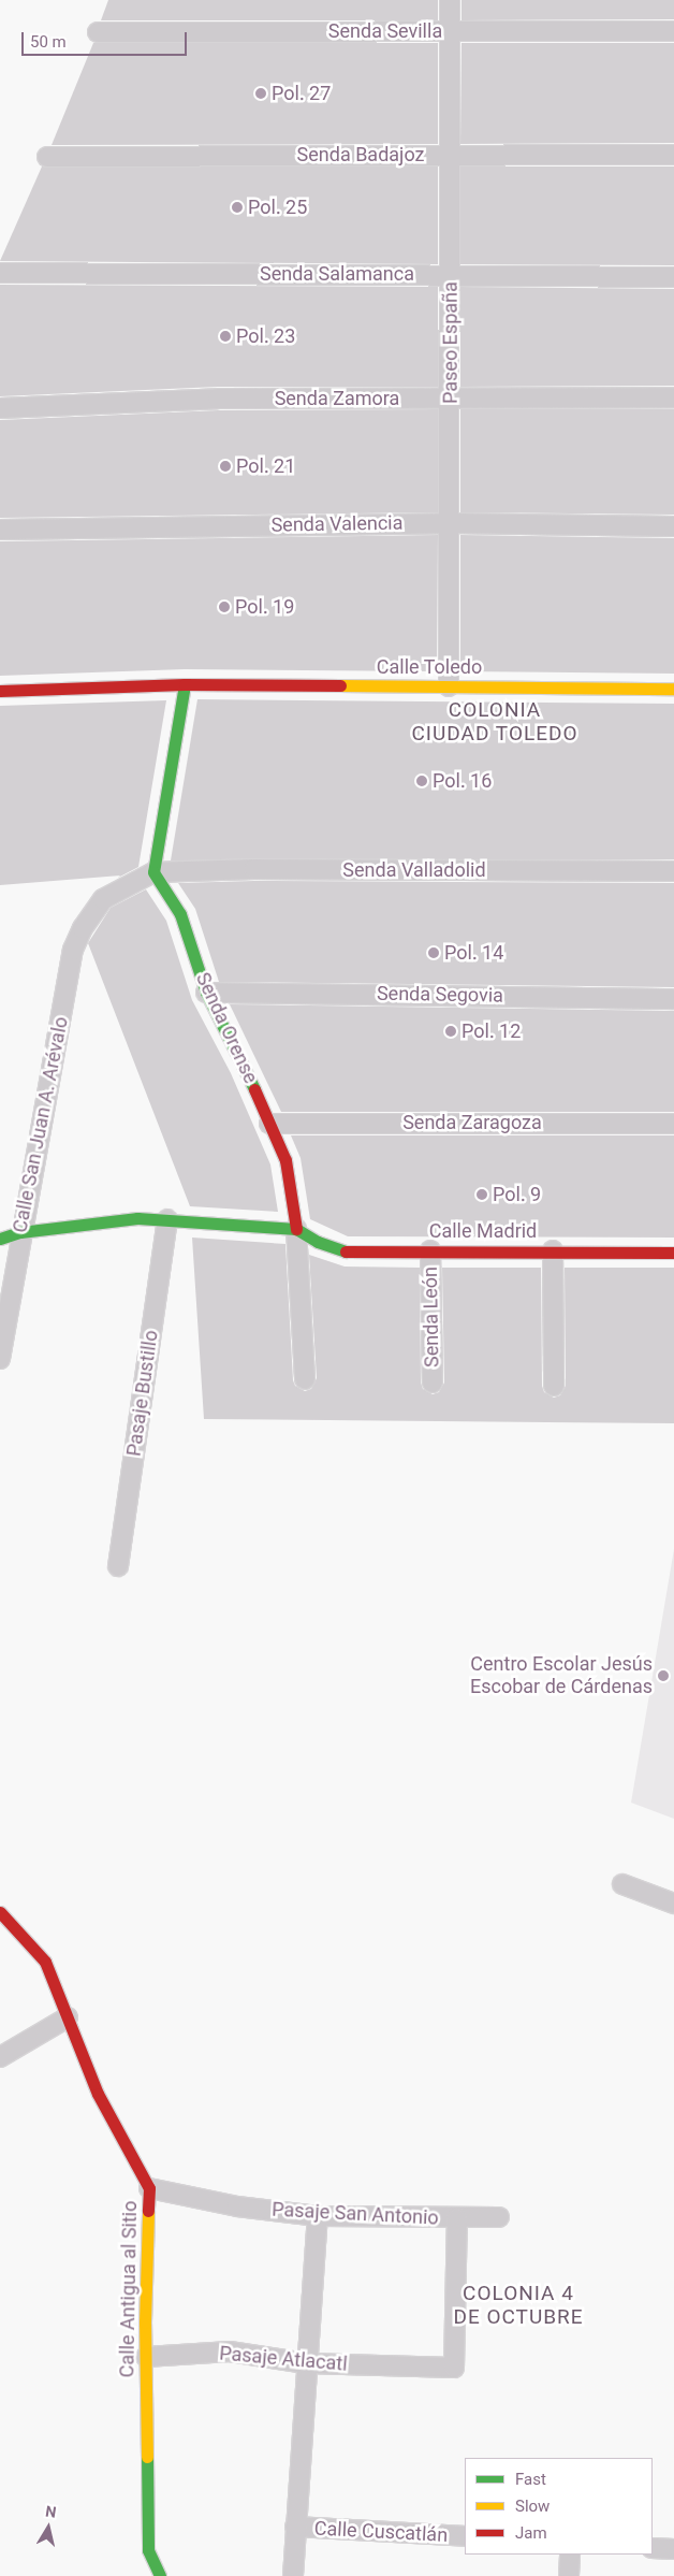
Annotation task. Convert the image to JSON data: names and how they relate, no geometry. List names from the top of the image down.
{
  "streets": {
    "street": [
      "Senda Sevilla",
      "Senda Badajoz",
      "Senda Salamanca",
      "Paseo España",
      "Senda Zamora",
      "Senda Valencia",
      "Calle Toledo",
      "Senda Valladolid",
      "Senda Segovia",
      "Senda Orense",
      "Senda Zaragoza",
      "Calle San Juan A. Arévalo",
      "Calle Madrid",
      "Senda León",
      "Pasaje Bustillo",
      "Pasaje San Antonio",
      "Calle Antigua al Sitio",
      "Pasaje Atlacatl",
      "Calle Cuscatlán"
    ]
  },
  "crossings": [
    ["Senda Sevilla", "Paseo España"],
    ["Senda Badajoz", "Paseo España"],
    ["Senda Salamanca", "Paseo España"],
    ["Paseo España", "Senda Zamora"],
    ["Paseo España", "Senda Valencia"],
    ["Paseo España", "Calle Toledo"],
    ["Senda Valladolid", "Senda Orense"],
    ["Senda Valladolid", "Calle San Juan A. Arévalo"],
    ["Senda Segovia", "Senda Orense"],
    ["Senda Orense", "Senda Zaragoza"],
    ["Senda Orense", "Calle San Juan A. Arévalo"],
    ["Senda Orense", "Calle Madrid"],
    ["Calle Madrid", "Senda León"],
    ["Pasaje San Antonio", "Calle Antigua al Sitio"],
    ["Pasaje San Antonio", "Pasaje Atlacatl"],
    ["Calle Antigua al Sitio", "Pasaje Atlacatl"]
  ],
  "districts": ["COLONIA CIUDAD TOLEDO", "COLONIA 4 DE OCTUBRE"],
  "places": [
    "Pol. 27",
    "Pol. 25",
    "Pol. 23",
    "Pol. 21",
    "Pol. 19",
    "Pol. 16",
    "Pol. 14",
    "Pol. 12",
    "Pol. 9",
    "Centro Escolar Jesús Escobar de Cárdenas"
  ],
  "legend": ["Fast", "Slow", "Jam"],
  "scale_bar": "50 m",
  "north": "top"
}
